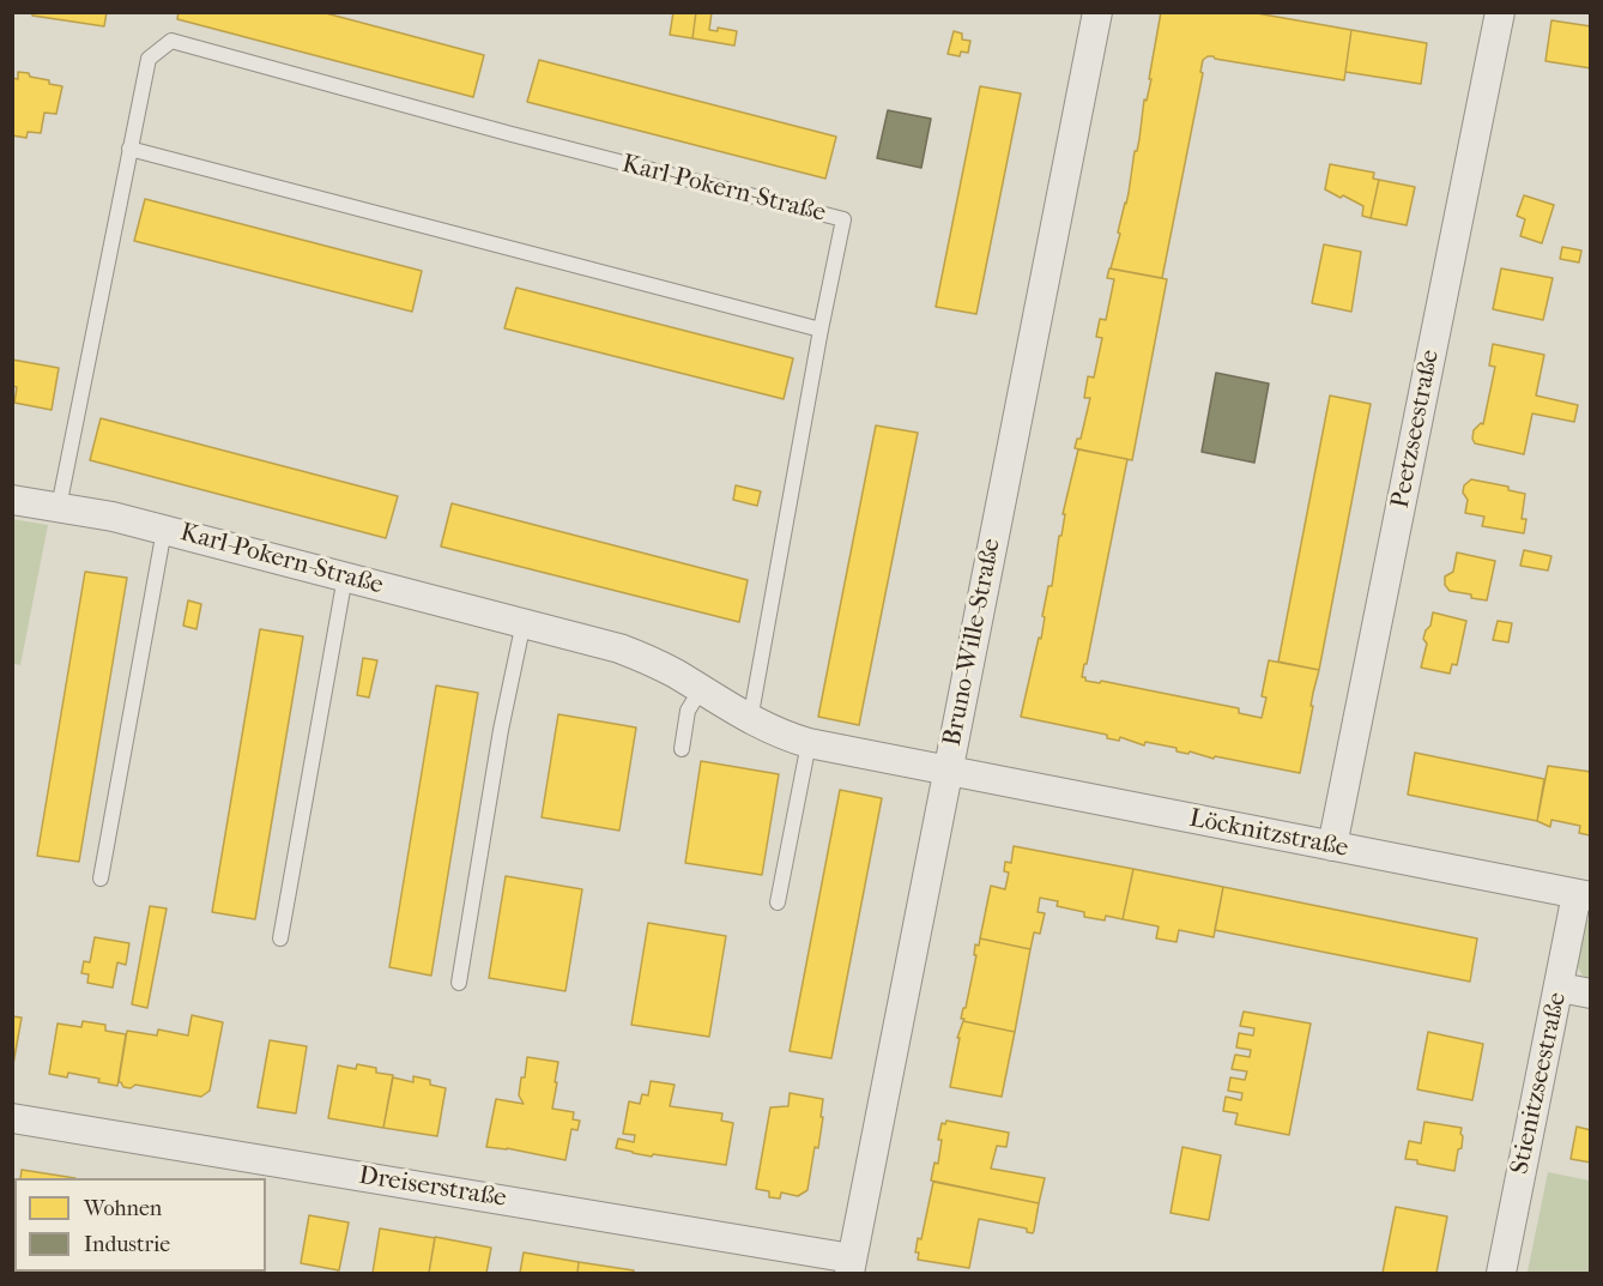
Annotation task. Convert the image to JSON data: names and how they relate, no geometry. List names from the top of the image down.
{
  "streets": {
    "street": [
      "Karl-Pokern-Straße",
      "Peetzseestraße",
      "Bruno-Wille-Straße",
      "Löcknitzstraße",
      "Stienitzseestraße",
      "Dreiserstraße"
    ]
  },
  "crossings": [
    ["Karl-Pokern-Straße", "Bruno-Wille-Straße"],
    ["Karl-Pokern-Straße", "Löcknitzstraße"],
    ["Peetzseestraße", "Löcknitzstraße"],
    ["Bruno-Wille-Straße", "Löcknitzstraße"],
    ["Bruno-Wille-Straße", "Dreiserstraße"],
    ["Löcknitzstraße", "Stienitzseestraße"]
  ],
  "legend": ["Wohnen", "Industrie"]
}
